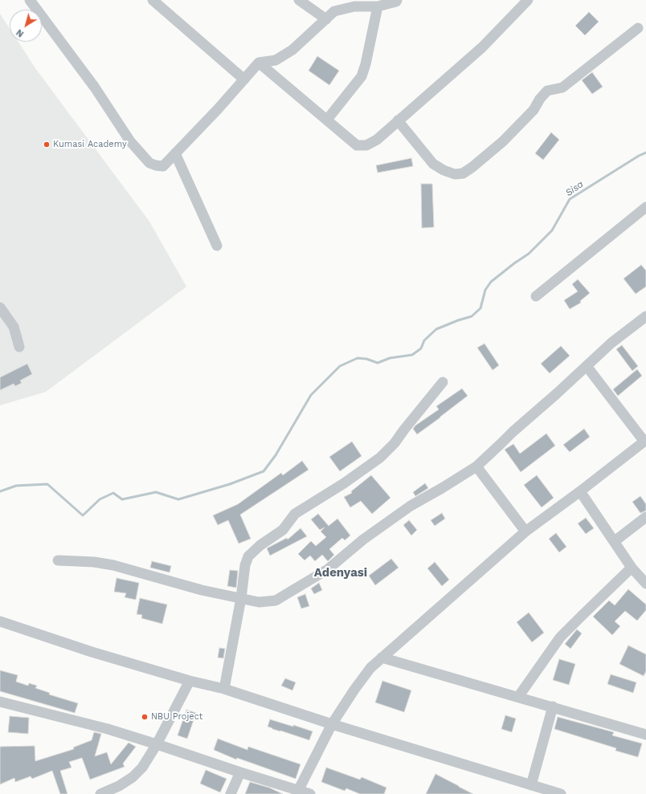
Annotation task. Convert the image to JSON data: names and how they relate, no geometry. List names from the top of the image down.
{
  "districts": ["Adenyasi"],
  "water": ["Sisa"],
  "places": ["Kumasi Academy", "NBU Project"],
  "north": "bottom left"
}
